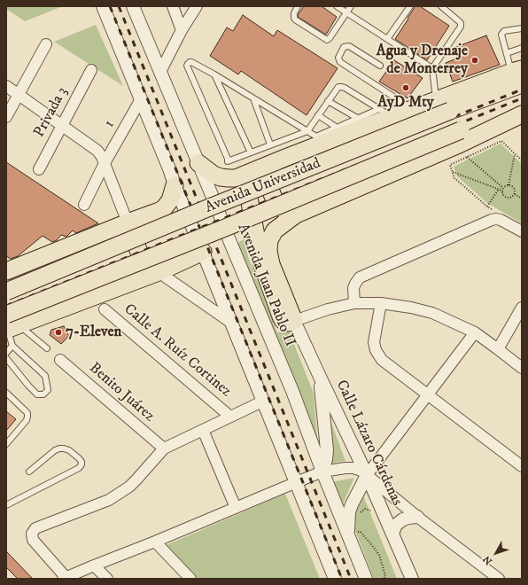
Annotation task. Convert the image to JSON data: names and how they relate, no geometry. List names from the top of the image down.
{
  "streets": {
    "highway": ["Avenida Universidad"],
    "street": [
      "Privada 3",
      "1",
      "Avenida Juan Pablo II",
      "Calle A. Ruíz Cortinez",
      "Benito Juárez",
      "Calle Lázaro Cárdenas"
    ]
  },
  "places": ["Agua y Drenaje de Monterrey", "AyD Mty", "7-Eleven"],
  "north": "bottom left"
}
